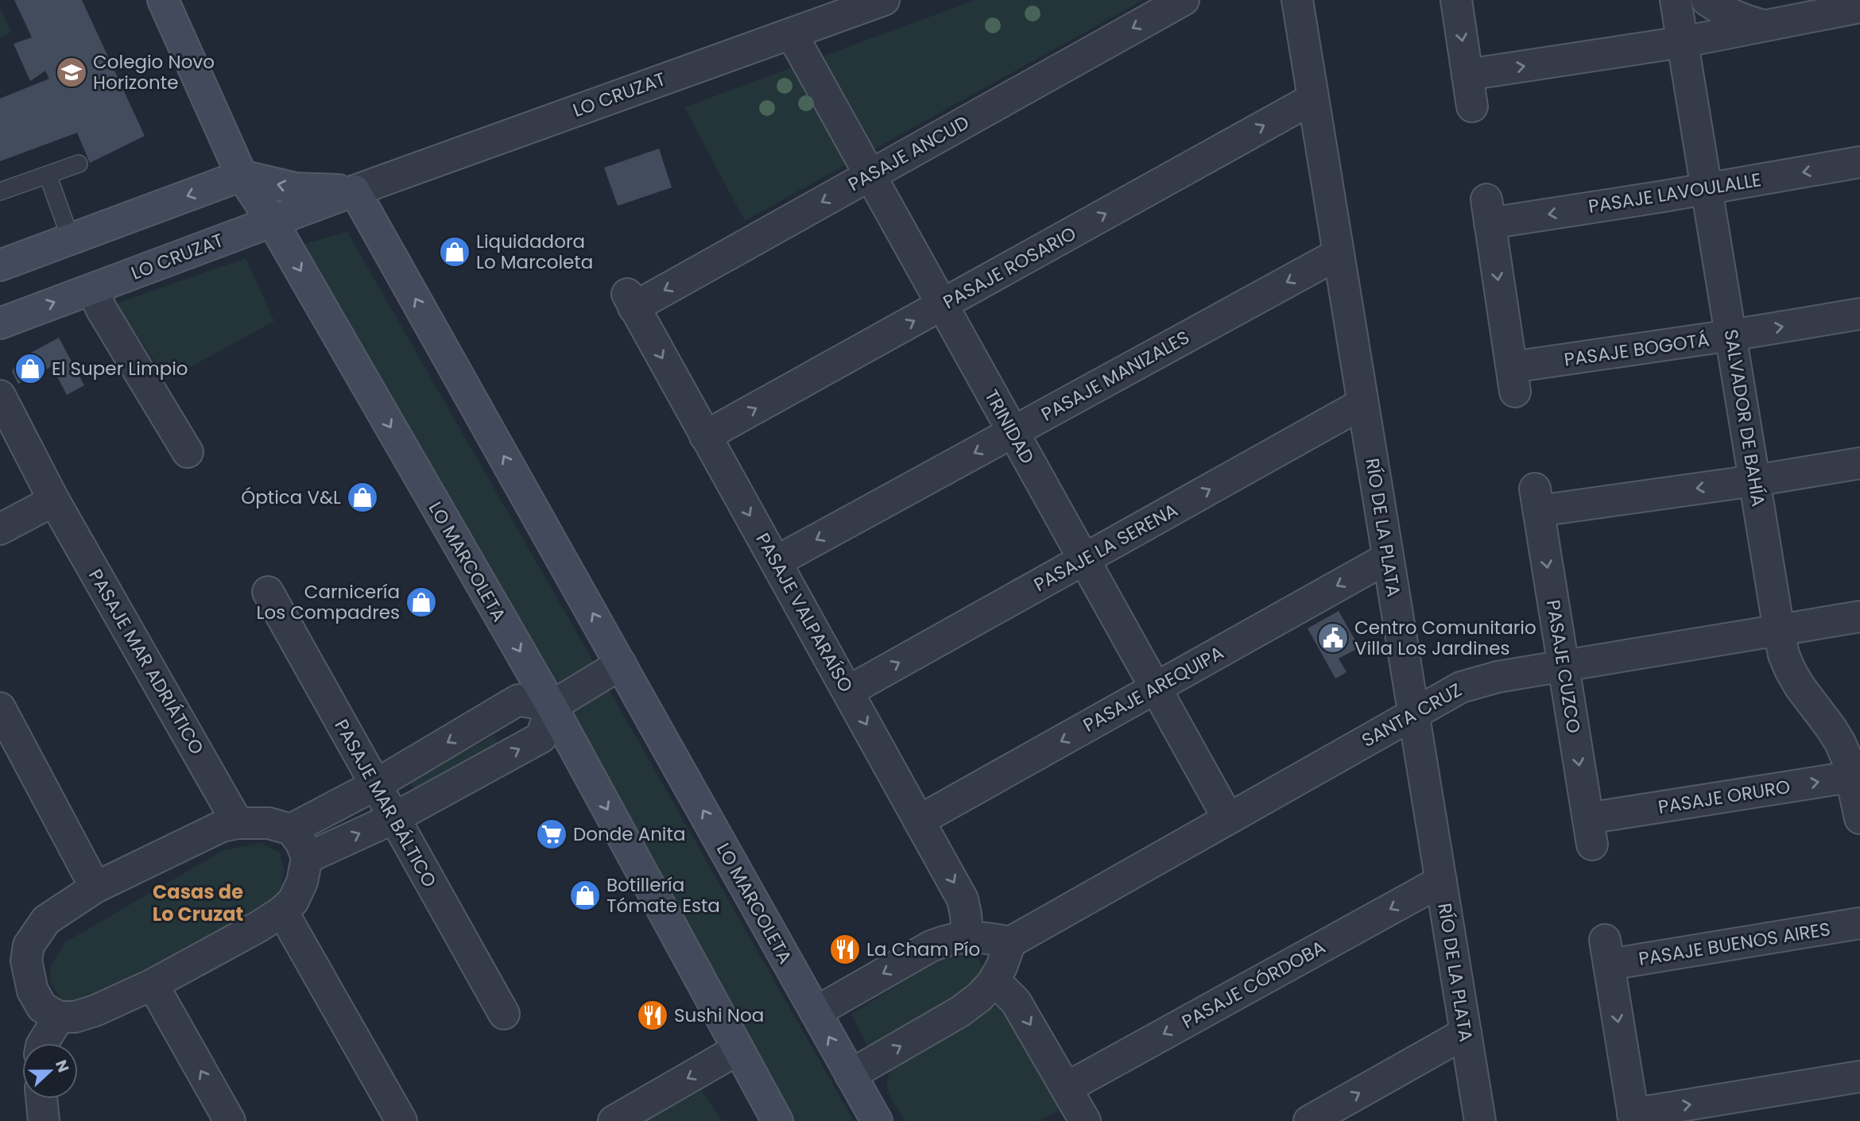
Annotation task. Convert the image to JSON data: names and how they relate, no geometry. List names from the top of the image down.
{
  "streets": {
    "main road": ["LO CRUZAT", "LO MARCOLETA"],
    "street": [
      "PASAJE ANCUD",
      "PASAJE LAVOULALLE",
      "PASAJE ROSARIO",
      "PASAJE BOGOTÁ",
      "PASAJE MANIZALES",
      "SALVADOR DE BAHÍA",
      "TRINIDAD",
      "RÍO DE LA PLATA",
      "PASAJE LA SERENA",
      "PASAJE VALPARAÍSO",
      "PASAJE MAR ADRIÁTICO",
      "PASAJE CUZCO",
      "PASAJE AREQUIPA",
      "SANTA CRUZ",
      "PASAJE ORURO",
      "PASAJE MAR BÁLTICO",
      "PASAJE BUENOS AIRES",
      "PASAJE CÓRDOBA"
    ]
  },
  "crossings": [
    ["LO CRUZAT", "TRINIDAD"],
    ["LO CRUZAT", "LO MARCOLETA"],
    ["PASAJE ANCUD", "TRINIDAD"],
    ["PASAJE ANCUD", "PASAJE VALPARAÍSO"],
    ["PASAJE LAVOULALLE", "PASAJE BOGOTÁ"],
    ["PASAJE LAVOULALLE", "SALVADOR DE BAHÍA"],
    ["PASAJE ROSARIO", "TRINIDAD"],
    ["PASAJE ROSARIO", "RÍO DE LA PLATA"],
    ["PASAJE ROSARIO", "PASAJE VALPARAÍSO"],
    ["PASAJE BOGOTÁ", "SALVADOR DE BAHÍA"],
    ["PASAJE MANIZALES", "TRINIDAD"],
    ["PASAJE MANIZALES", "RÍO DE LA PLATA"],
    ["PASAJE MANIZALES", "PASAJE VALPARAÍSO"],
    ["SALVADOR DE BAHÍA", "PASAJE CUZCO"],
    ["SALVADOR DE BAHÍA", "SANTA CRUZ"],
    ["SALVADOR DE BAHÍA", "PASAJE ORURO"],
    ["TRINIDAD", "PASAJE LA SERENA"],
    ["TRINIDAD", "PASAJE AREQUIPA"],
    ["TRINIDAD", "SANTA CRUZ"],
    ["RÍO DE LA PLATA", "PASAJE LA SERENA"],
    ["RÍO DE LA PLATA", "PASAJE AREQUIPA"],
    ["RÍO DE LA PLATA", "SANTA CRUZ"],
    ["RÍO DE LA PLATA", "PASAJE CÓRDOBA"],
    ["PASAJE LA SERENA", "PASAJE VALPARAÍSO"],
    ["PASAJE VALPARAÍSO", "PASAJE AREQUIPA"],
    ["PASAJE CUZCO", "SANTA CRUZ"],
    ["PASAJE CUZCO", "PASAJE ORURO"]
  ],
  "one_way": [
    "PASAJE ANCUD",
    "PASAJE ROSARIO",
    "PASAJE MANIZALES",
    "PASAJE LA SERENA",
    "PASAJE VALPARAÍSO",
    "PASAJE AREQUIPA",
    "PASAJE ORURO"
  ],
  "districts": ["Casas de Lo Cruzat"],
  "places": {
    "school or university": ["Colegio Novo Horizonte"],
    "shop": [
      "Liquidadora Lo Marcoleta",
      "El Super Limpio",
      "Óptica V&L",
      "Carnicería Los Compadres",
      "Botillería Tómate Esta"
    ],
    "public building": ["Centro Comunitario Villa Los Jardines"],
    "supermarket": ["Donde Anita"],
    "restaurant": ["La Cham Pío", "Sushi Noa"]
  },
  "north": "right"
}
